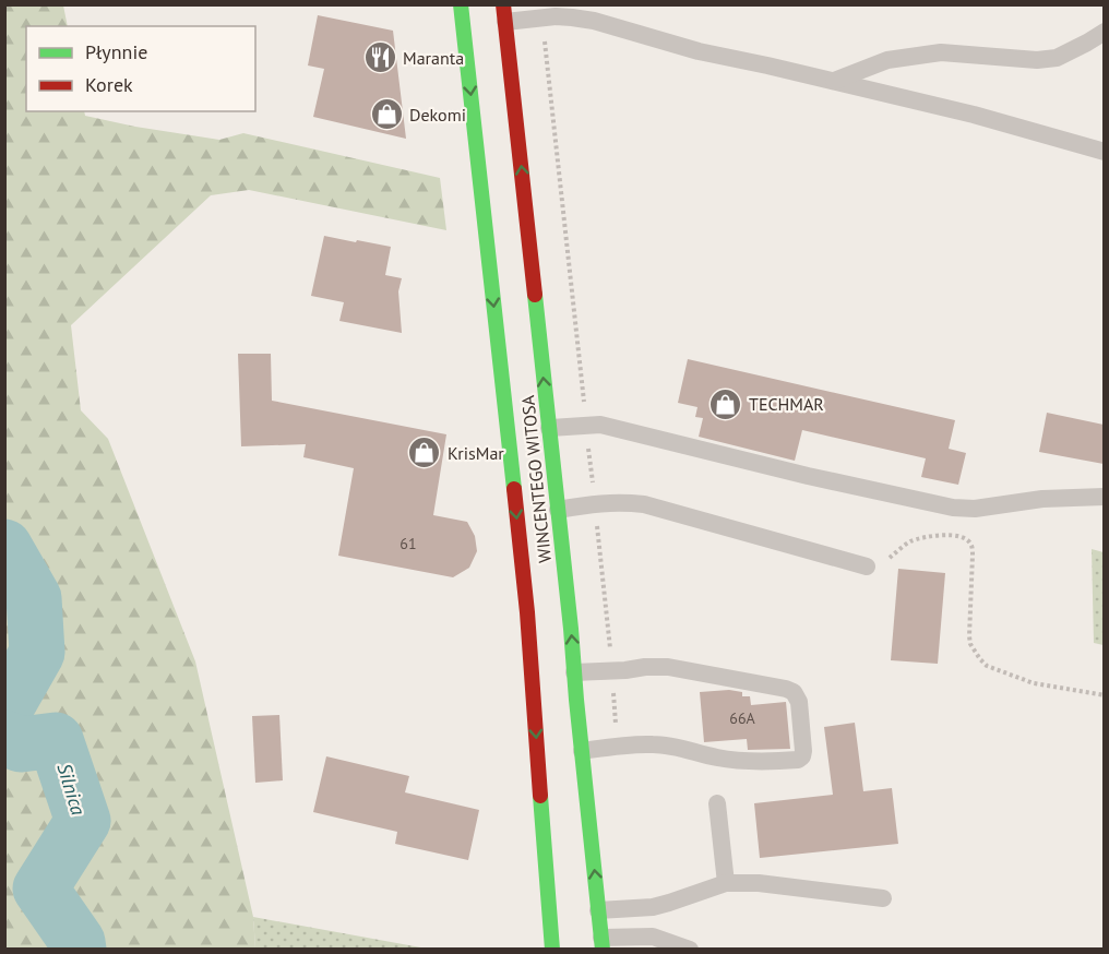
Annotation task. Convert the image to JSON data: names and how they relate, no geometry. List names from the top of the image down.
{
  "streets": {
    "main road": ["WINCENTEGO WITOSA"]
  },
  "water": ["Silnica"],
  "places": {
    "restaurant": ["Maranta"],
    "shop": ["Dekomi", "TECHMAR", "KrisMar"]
  },
  "house_numbers": ["61", "66A"],
  "legend": ["Płynnie", "Korek"]
}
